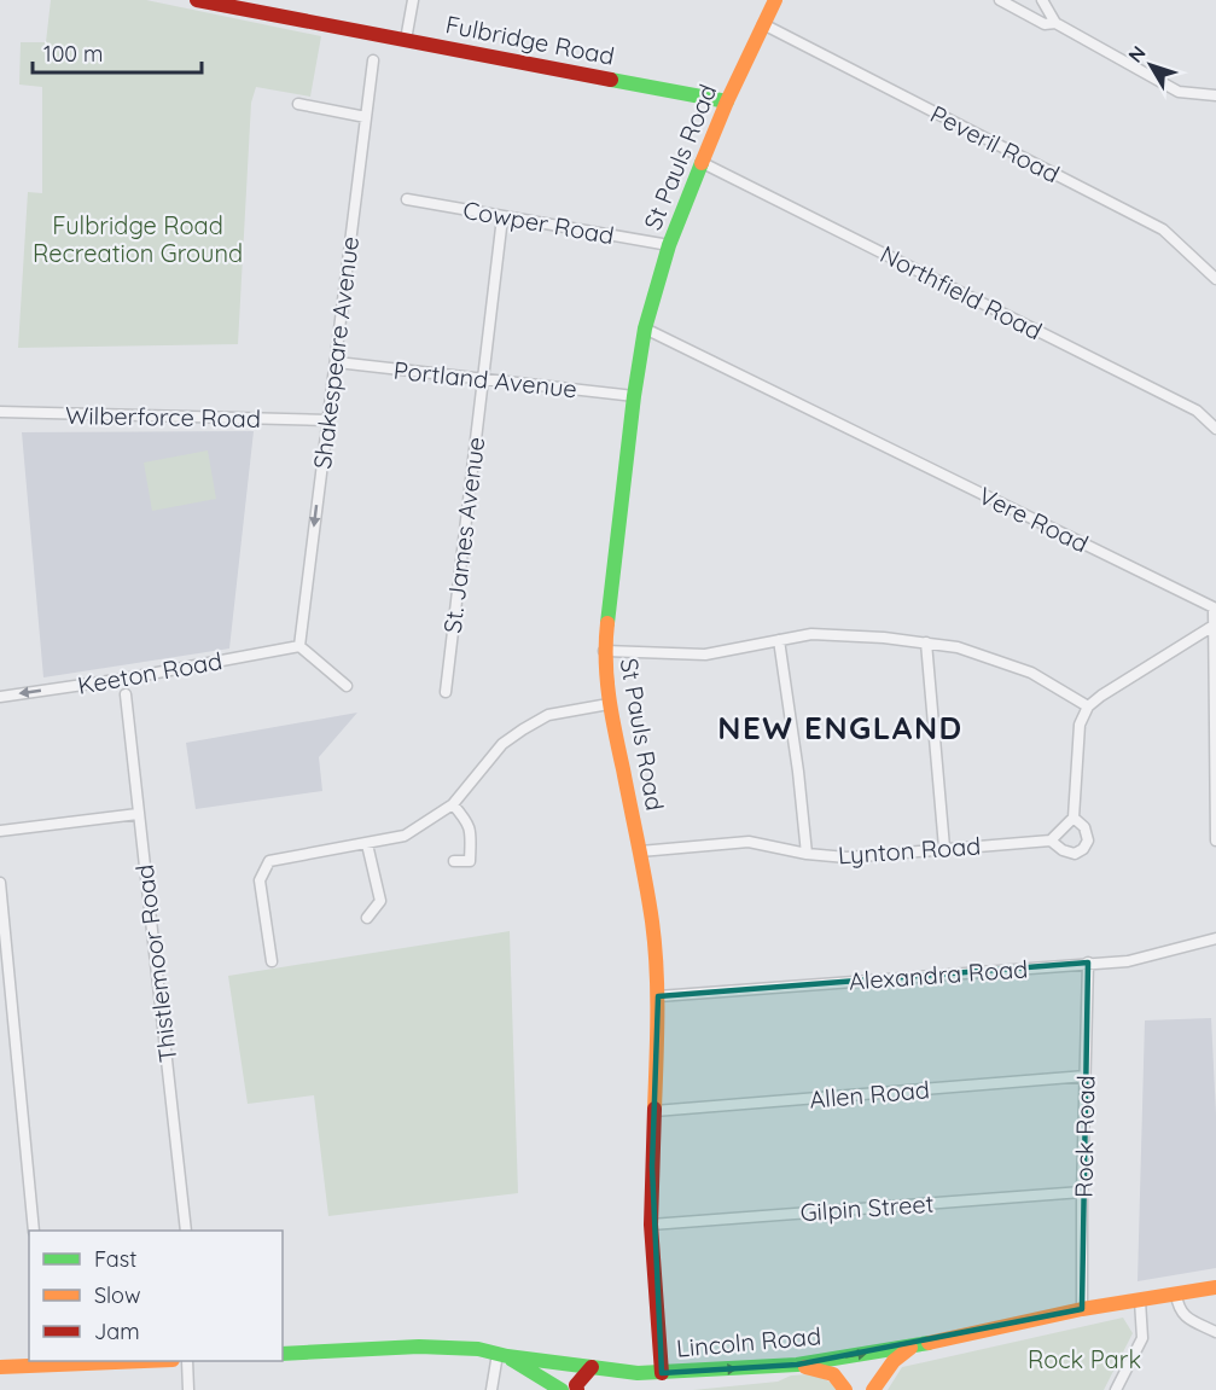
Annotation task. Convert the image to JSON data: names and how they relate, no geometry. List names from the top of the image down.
{
  "streets": {
    "street": [
      "Fulbridge Road",
      "Peveril Road",
      "St Pauls Road",
      "Cowper Road",
      "Northfield Road",
      "Shakespeare Avenue",
      "Portland Avenue",
      "Wilberforce Road",
      "Vere Road",
      "St. James Avenue",
      "Keeton Road",
      "Lynton Road",
      "Thistlemoor Road",
      "Alexandra Road",
      "Allen Road",
      "Rock Road",
      "Gilpin Street",
      "Lincoln Road"
    ]
  },
  "crossings": [
    ["Fulbridge Road", "St Pauls Road"],
    ["Peveril Road", "St Pauls Road"],
    ["St Pauls Road", "Cowper Road"],
    ["St Pauls Road", "Northfield Road"],
    ["St Pauls Road", "Portland Avenue"],
    ["St Pauls Road", "Vere Road"],
    ["St Pauls Road", "Lynton Road"],
    ["St Pauls Road", "Alexandra Road"],
    ["St Pauls Road", "Allen Road"],
    ["St Pauls Road", "Gilpin Street"],
    ["St Pauls Road", "Lincoln Road"],
    ["Cowper Road", "St. James Avenue"],
    ["Shakespeare Avenue", "Portland Avenue"],
    ["Shakespeare Avenue", "Wilberforce Road"],
    ["Shakespeare Avenue", "Keeton Road"],
    ["Portland Avenue", "St. James Avenue"],
    ["Alexandra Road", "Rock Road"],
    ["Allen Road", "Rock Road"],
    ["Rock Road", "Gilpin Street"],
    ["Rock Road", "Lincoln Road"]
  ],
  "one_way": ["Shakespeare Avenue", "Keeton Road"],
  "districts": ["NEW ENGLAND"],
  "parks": ["Fulbridge Road Recreation Ground", "Rock Park"],
  "legend": ["Fast", "Slow", "Jam"],
  "scale_bar": "100 m",
  "north": "top left"
}
